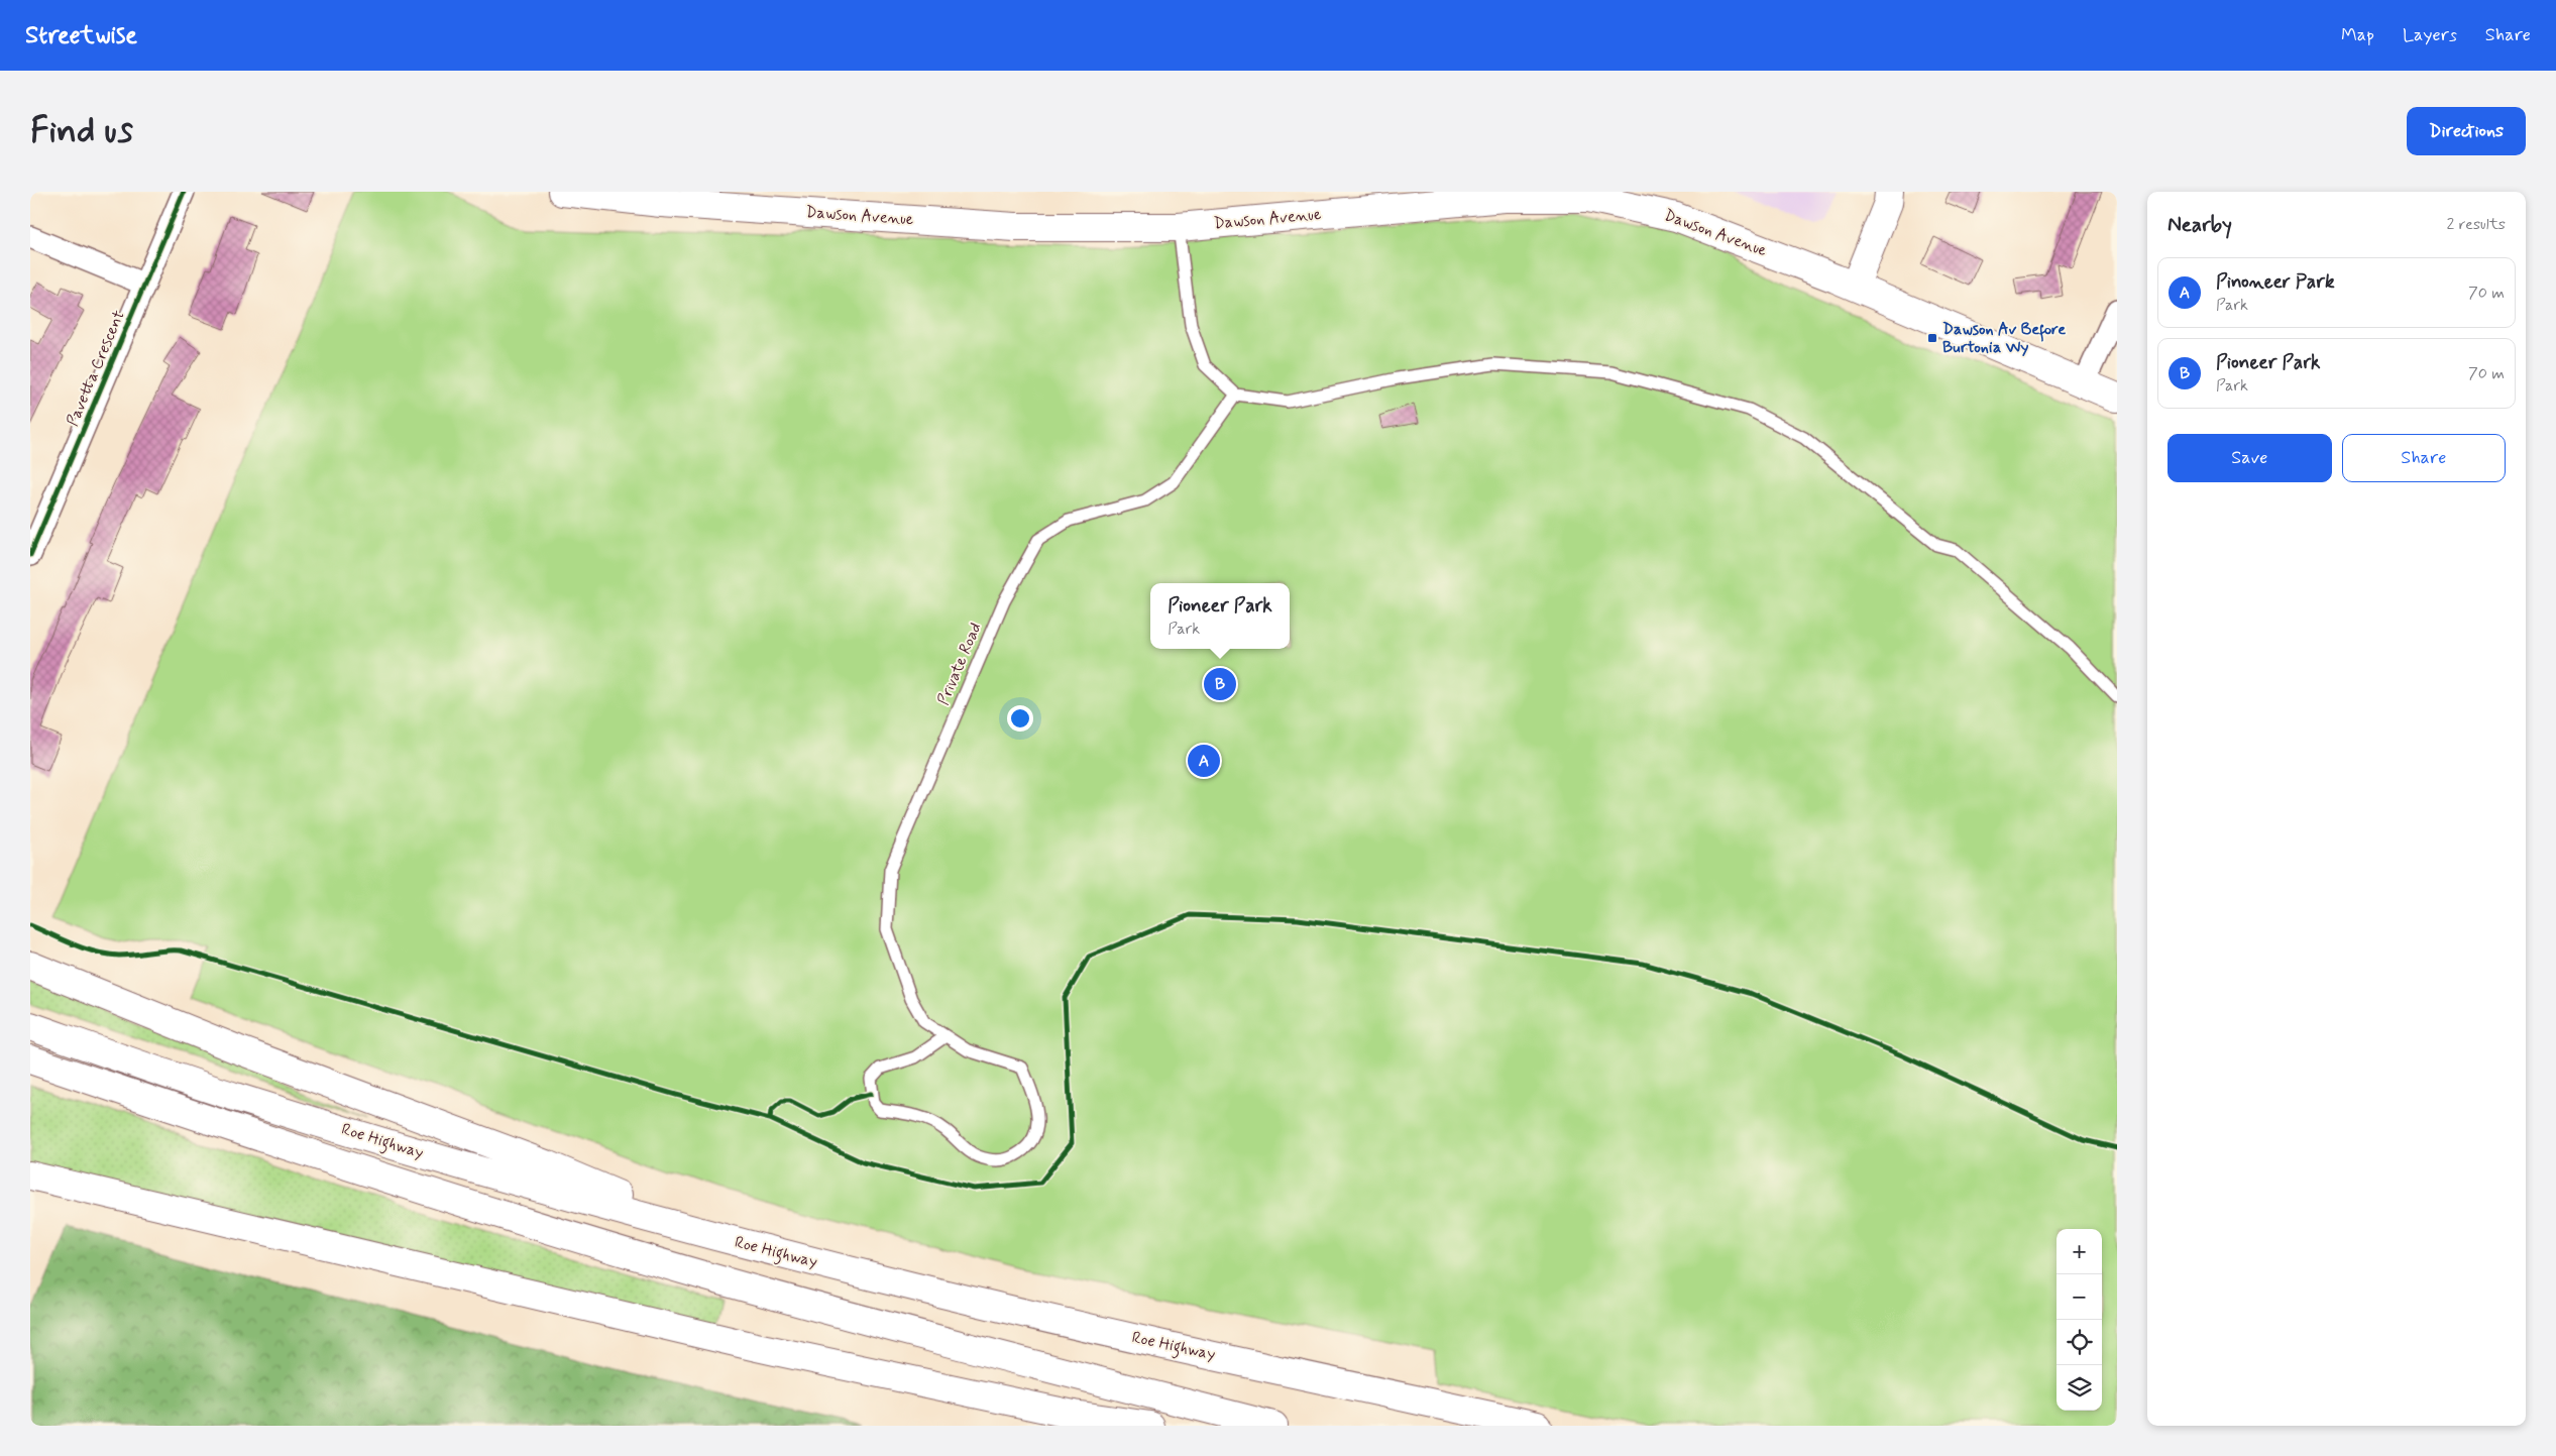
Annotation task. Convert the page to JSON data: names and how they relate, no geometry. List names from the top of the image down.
{
  "streets": {
    "main road": ["Dawson Avenue", "Roe Highway"],
    "street": ["Pavetta Crescent"],
    "lane": ["Private Road"]
  },
  "places": {
    "transit": ["Dawson Av Before Burtonia Wy"]
  },
  "page": {
    "header": "Streetwise",
    "nav": ["Map", "Layers", "Share"],
    "buttons": [
      "Directions",
      ["Save", "Share"]
    ],
    "title": "Find us",
    "heading": ["Nearby", "2 results"],
    "list": [
      {
        "mark": "A",
        "name": "Pinoneer Park",
        "note": "Park",
        "value": "70 m"
      },
      {
        "mark": "B",
        "name": "Pioneer Park",
        "note": "Park",
        "value": "70 m"
      }
    ],
    "popup": ["Pioneer Park", "Park"],
    "pins": ["B", "A"],
    "map_buttons": ["+", "−"]
  }
}
